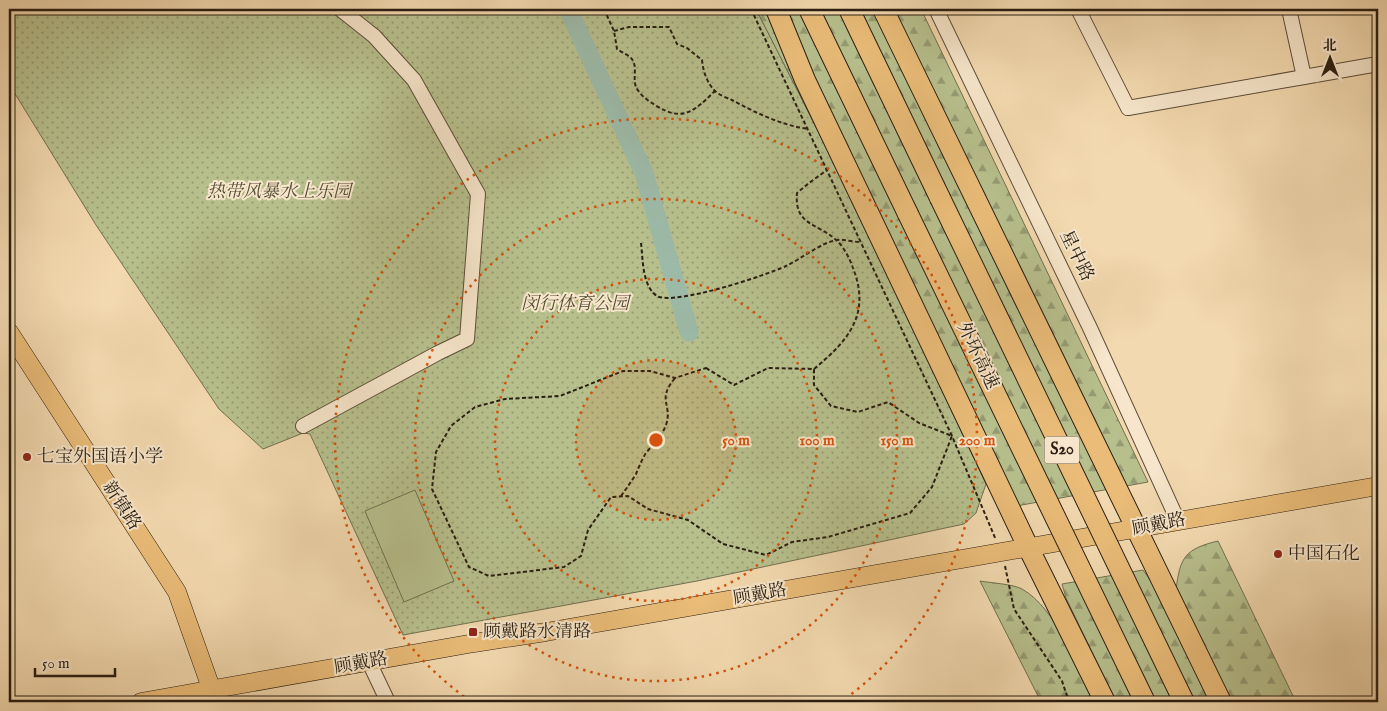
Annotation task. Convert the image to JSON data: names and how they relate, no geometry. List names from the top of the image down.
{
  "streets": {
    "highway": ["外环高速", "S20"],
    "main road": ["新镇路", "顾戴路"],
    "street": ["星中路"]
  },
  "crossings": [
    ["星中路", "顾戴路"],
    ["新镇路", "顾戴路"]
  ],
  "parks": ["热带风暴水上乐园", "闵行体育公园"],
  "places": {
    "other": ["七宝外国语小学", "中国石化"],
    "transit": ["顾戴路水清路"]
  },
  "scale_bar": "50 m",
  "north": "top",
  "rings": [
    "50 m",
    "100 m",
    "150 m",
    "200 m"
  ]
}
